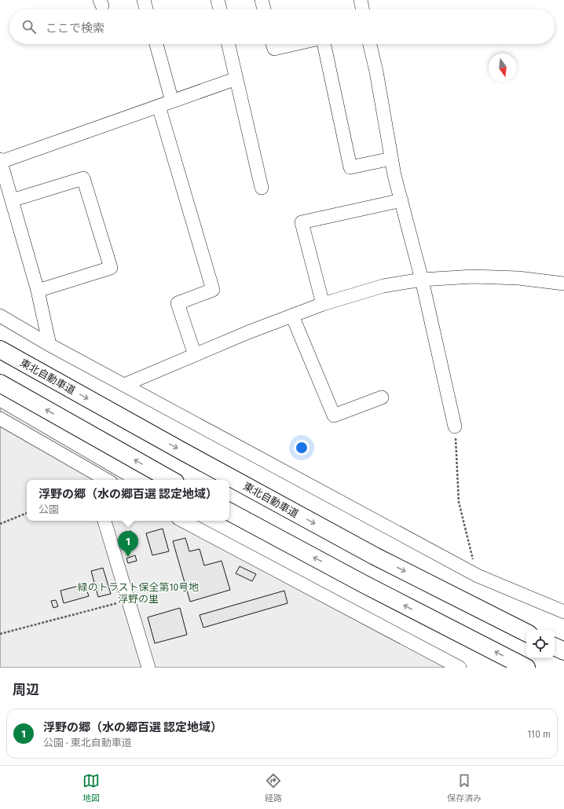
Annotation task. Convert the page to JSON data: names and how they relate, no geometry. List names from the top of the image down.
{
  "streets": {
    "highway": ["東北自動車道"]
  },
  "parks": ["緑のトラスト保全第10号地 浮野の里"],
  "north": "bottom",
  "page": {
    "search": "ここで検索",
    "popup": ["浮野の郷（水の郷百選 認定地域）", "公園"],
    "pins": "1",
    "heading": "周辺",
    "list": [
      {
        "mark": "1",
        "name": "浮野の郷（水の郷百選 認定地域）",
        "note": "公園 · 東北自動車道",
        "value": "110 m"
      }
    ],
    "nav": ["地図", "経路", "保存済み"]
  }
}
